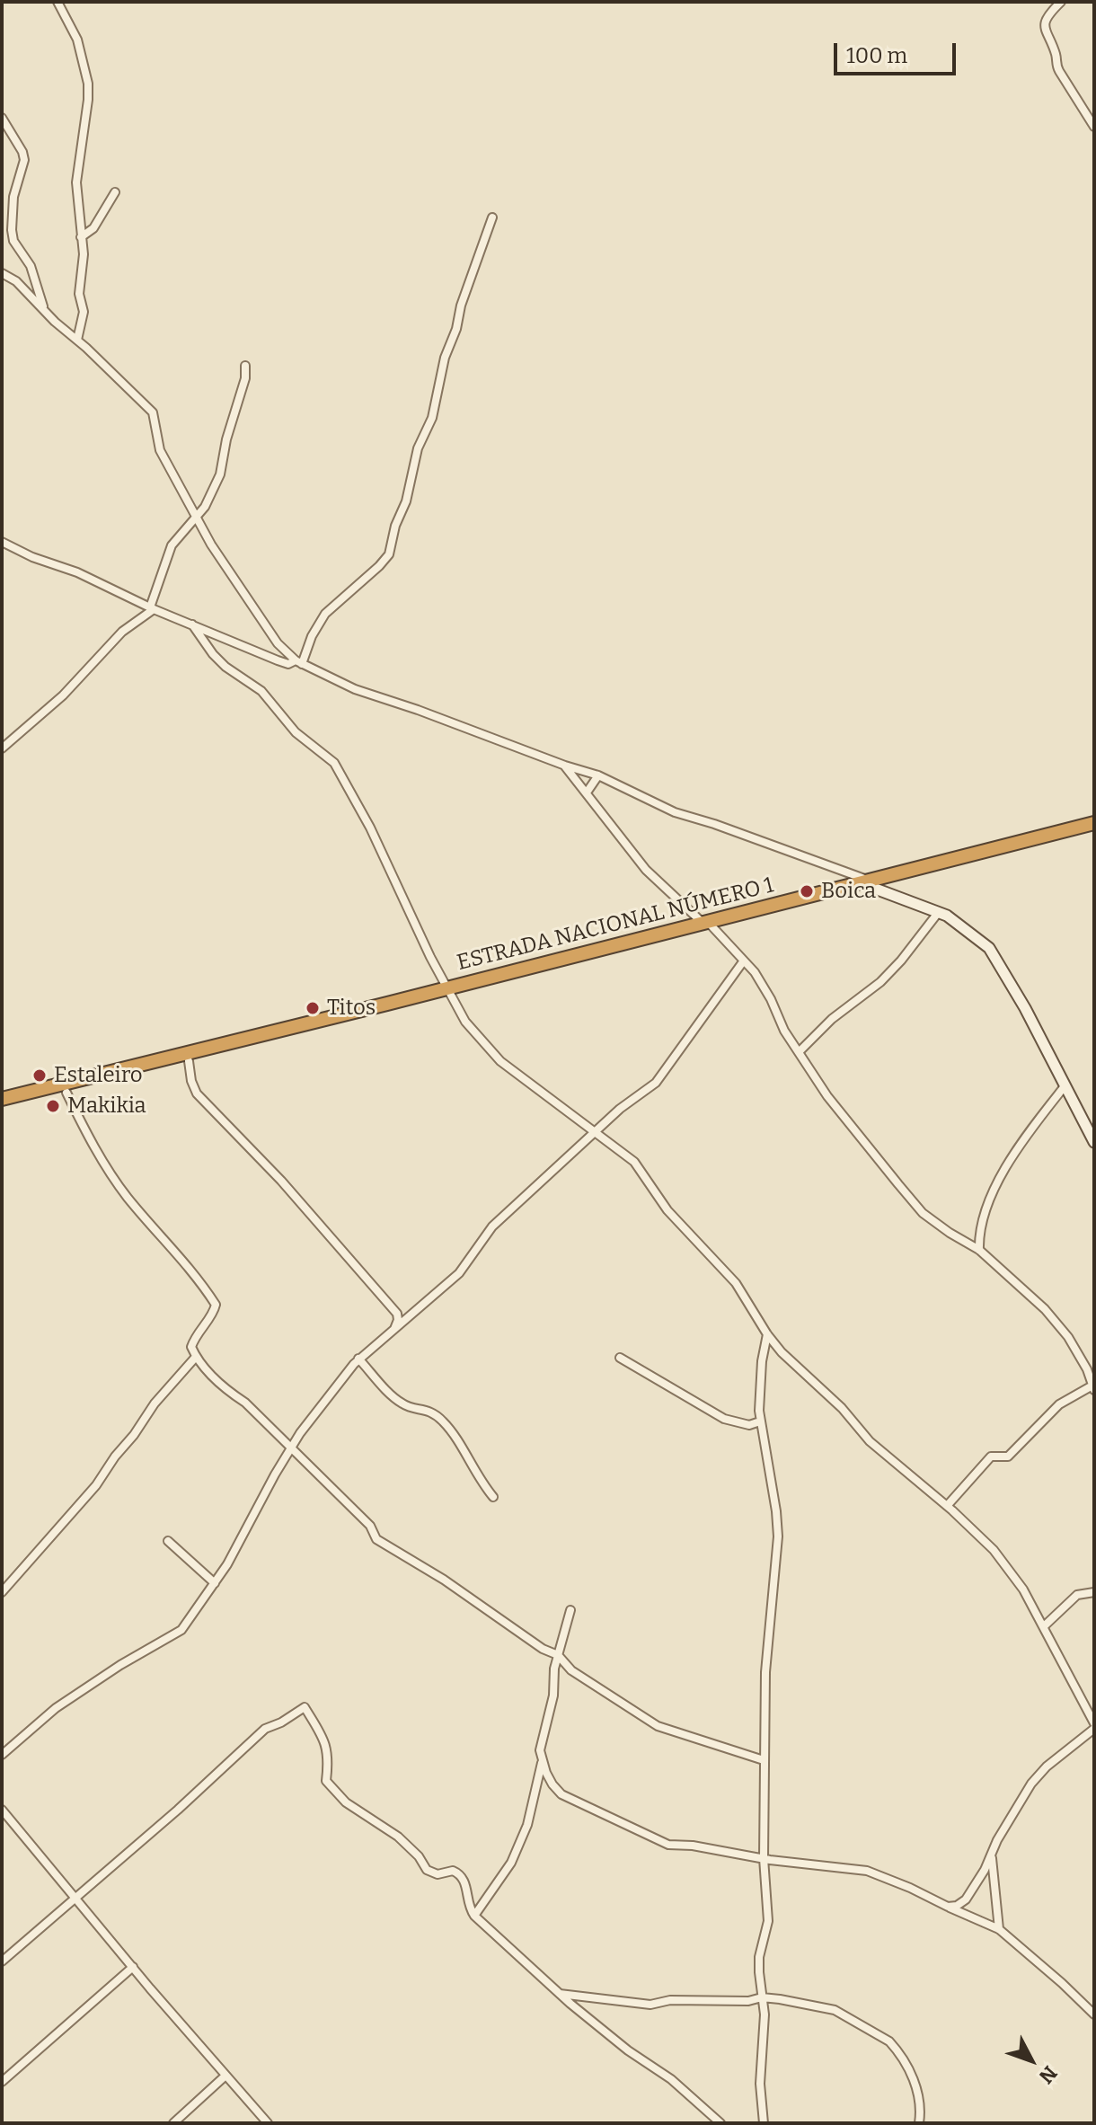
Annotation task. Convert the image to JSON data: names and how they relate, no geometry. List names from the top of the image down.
{
  "streets": {
    "highway": ["ESTRADA NACIONAL NÚMERO 1"]
  },
  "places": [
    "Boica",
    "Titos",
    "Estaleiro",
    "Makikia"
  ],
  "scale_bar": "100 m",
  "north": "bottom right"
}
